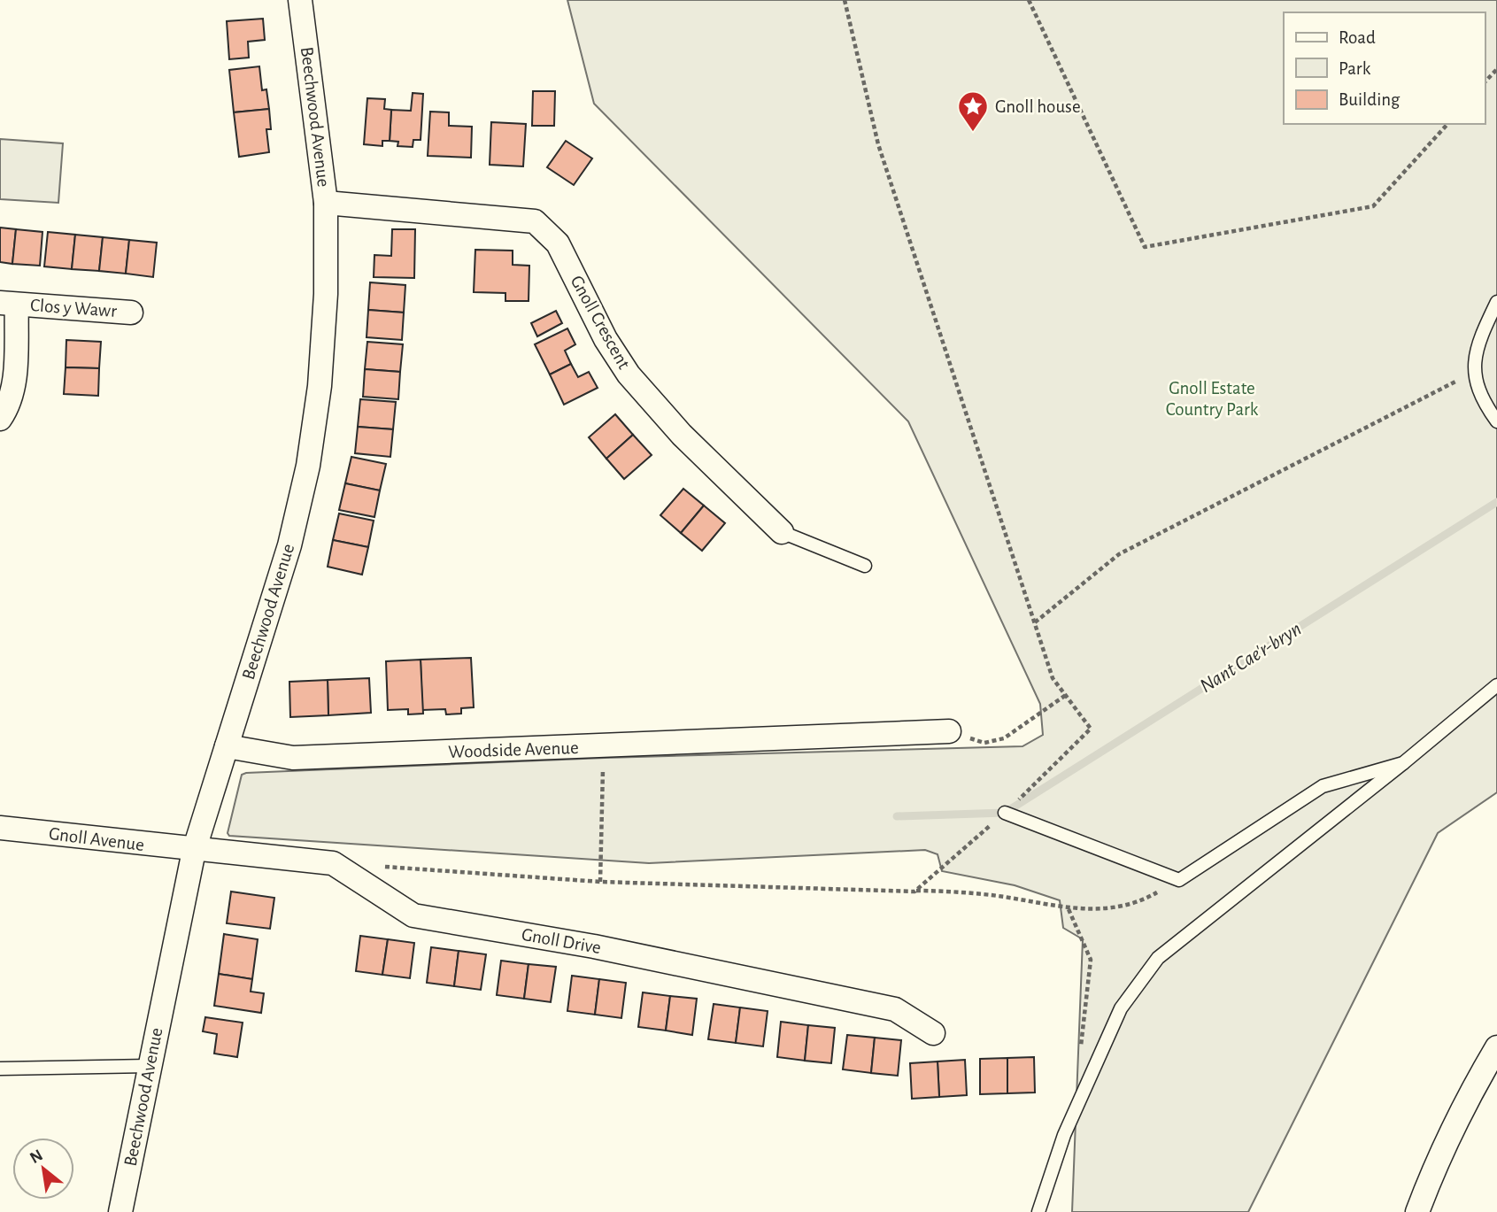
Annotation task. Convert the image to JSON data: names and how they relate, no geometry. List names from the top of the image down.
{
  "streets": {
    "street": [
      "Beechwood Avenue",
      "Clos y Wawr",
      "Gnoll Crescent",
      "Woodside Avenue",
      "Gnoll Avenue",
      "Gnoll Drive"
    ]
  },
  "crossings": [
    ["Beechwood Avenue", "Gnoll Crescent"],
    ["Beechwood Avenue", "Woodside Avenue"],
    ["Beechwood Avenue", "Gnoll Avenue"],
    ["Beechwood Avenue", "Gnoll Drive"],
    ["Gnoll Avenue", "Gnoll Drive"]
  ],
  "water": ["Nant Cae'r-bryn"],
  "parks": ["Gnoll Estate Country Park"],
  "places": {
    "place": ["Gnoll house"]
  },
  "legend": ["Road", "Park", "Building"],
  "north": "top left"
}
